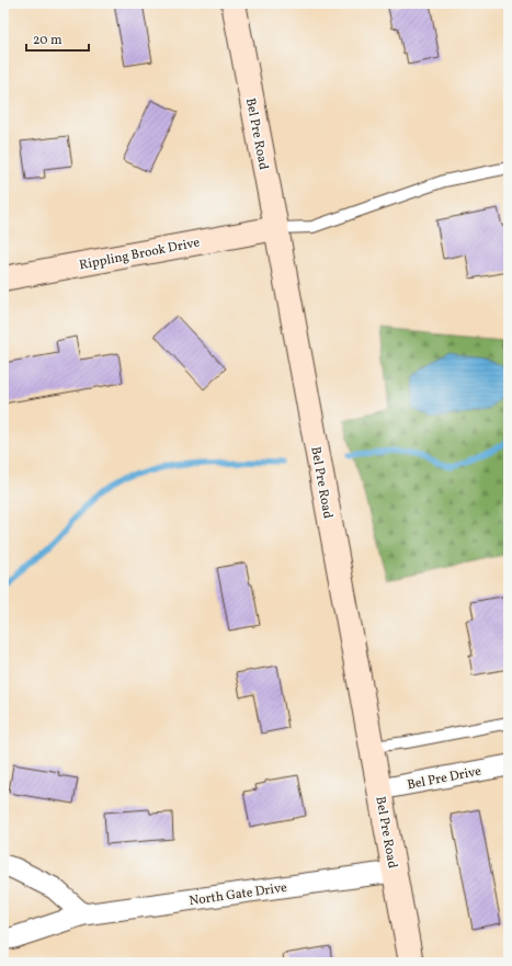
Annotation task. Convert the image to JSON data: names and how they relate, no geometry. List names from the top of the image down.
{
  "streets": {
    "main road": ["Bel Pre Road", "Rippling Brook Drive"],
    "street": ["Bel Pre Drive", "North Gate Drive"]
  },
  "crossings": [
    ["Bel Pre Road", "Rippling Brook Drive"],
    ["Bel Pre Road", "Bel Pre Drive"],
    ["Bel Pre Road", "North Gate Drive"]
  ],
  "scale_bar": "20 m"
}
